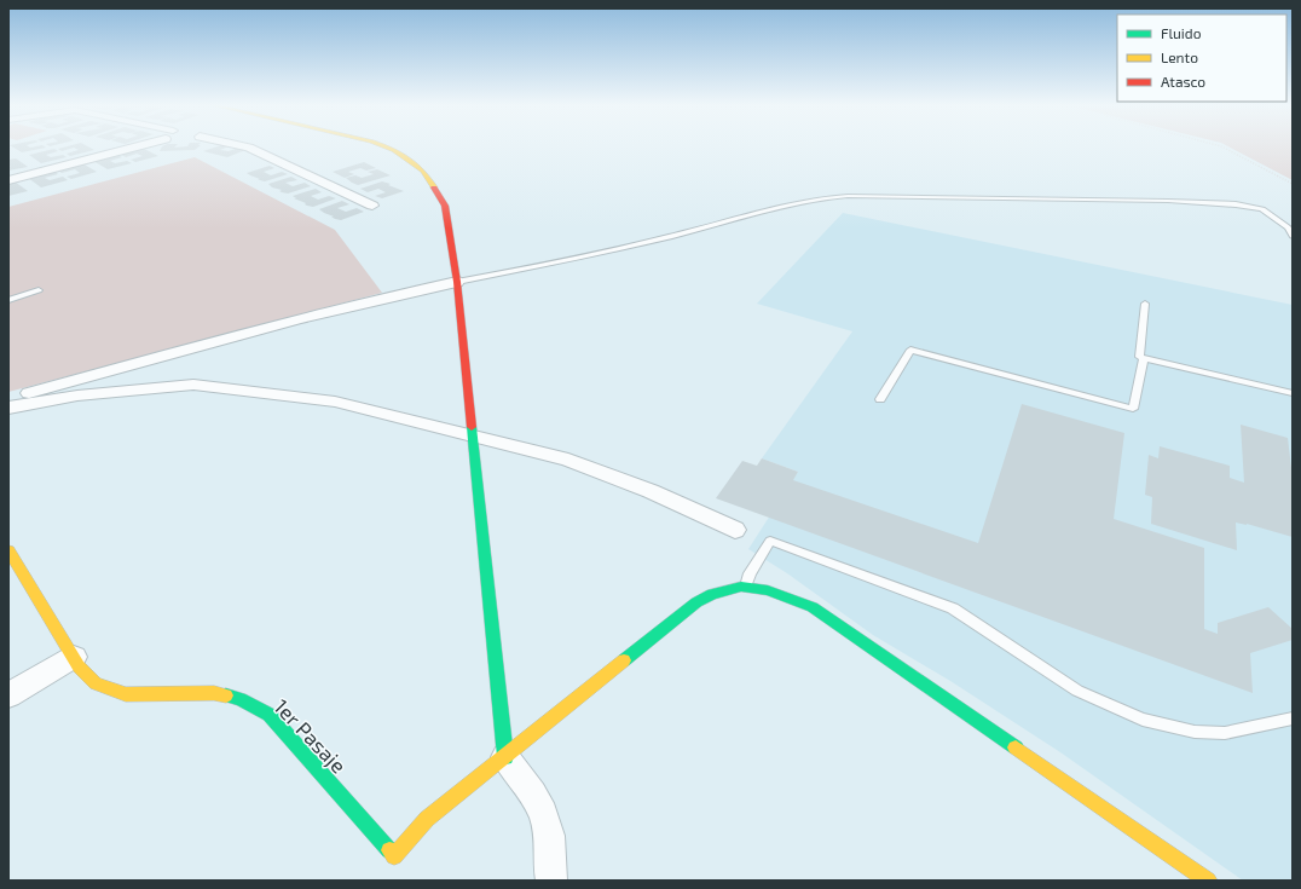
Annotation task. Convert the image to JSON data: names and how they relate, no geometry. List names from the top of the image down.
{
  "streets": {
    "street": ["1er Pasaje"]
  },
  "legend": ["Fluido", "Lento", "Atasco"]
}
